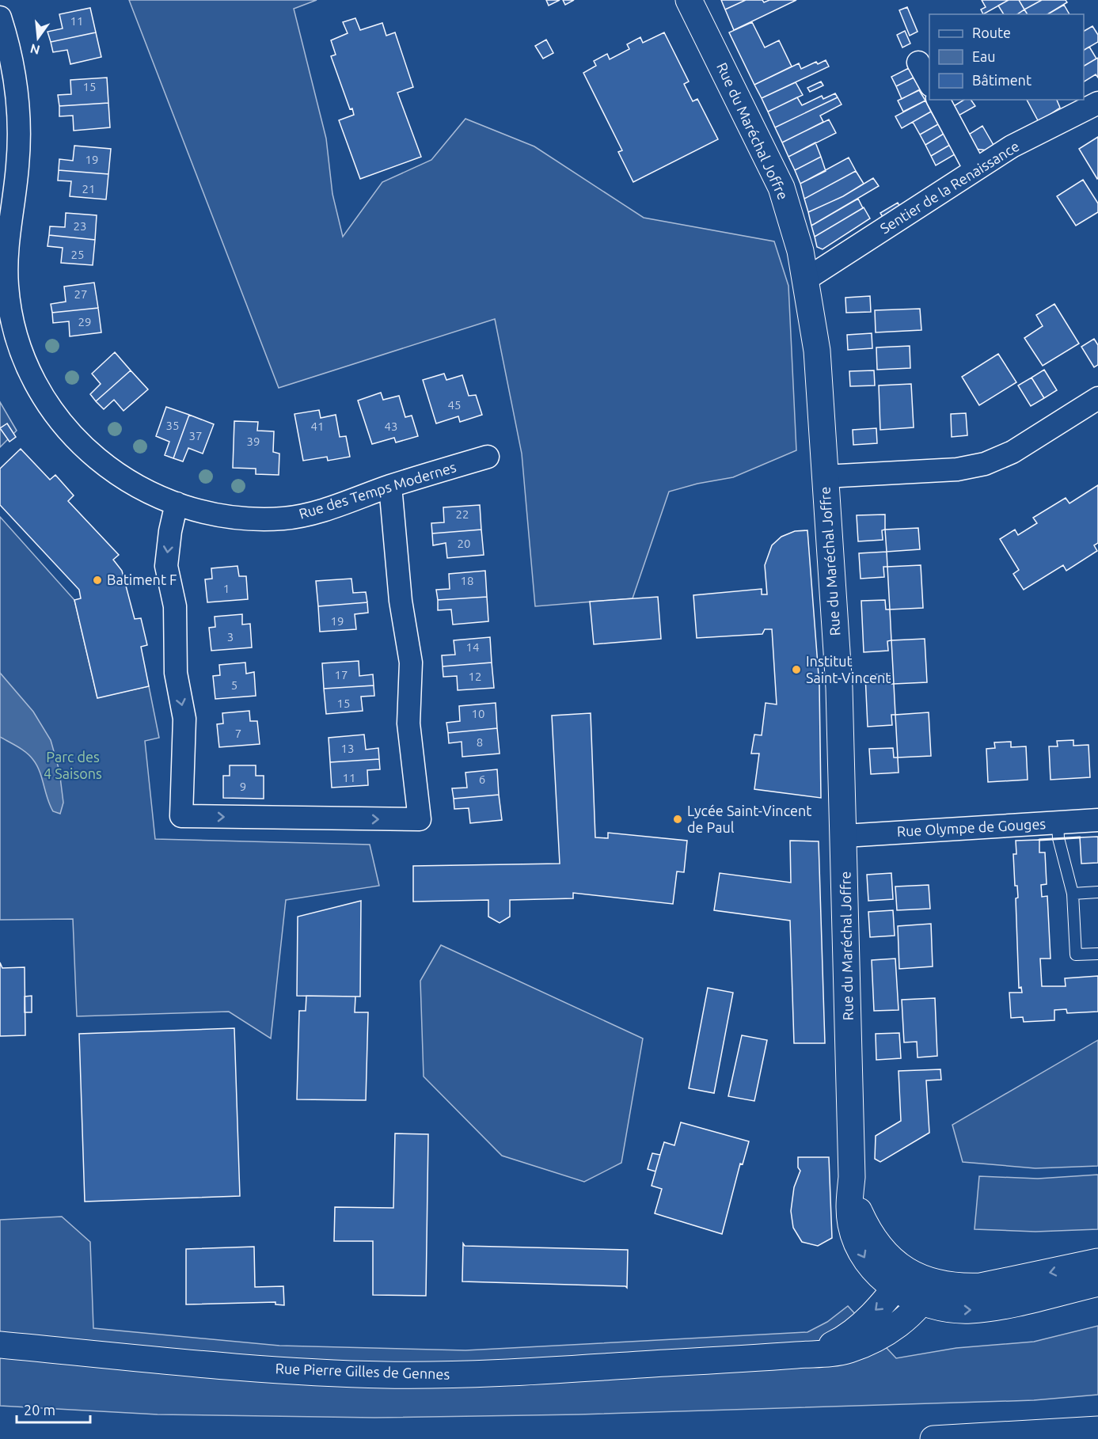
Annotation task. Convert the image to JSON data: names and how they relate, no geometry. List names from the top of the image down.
{
  "streets": {
    "main road": ["Rue du Maréchal Joffre", "Rue Pierre Gilles de Gennes"],
    "street": ["Sentier de la Renaissance", "Rue des Temps Modernes", "Rue Olympe de Gouges"]
  },
  "crossings": [
    ["Rue du Maréchal Joffre", "Sentier de la Renaissance"],
    ["Rue du Maréchal Joffre", "Rue Olympe de Gouges"],
    ["Rue du Maréchal Joffre", "Rue Pierre Gilles de Gennes"]
  ],
  "parks": ["Parc des 4 Saisons"],
  "places": ["Batiment F", "Institut Saint-Vincent", "Lycée Saint-Vincent de Paul"],
  "house_numbers": [
    "11",
    "15",
    "19",
    "21",
    "23",
    "25",
    "27",
    "29",
    "45",
    "35",
    "41",
    "43",
    "37",
    "39",
    "22",
    "20",
    "18",
    "1",
    "19",
    "3",
    "14",
    "17",
    "12",
    "5",
    "15",
    "10",
    "7",
    "8",
    "13",
    "11",
    "6",
    "9"
  ],
  "legend": ["Route", "Eau", "Bâtiment"],
  "scale_bar": "20 m",
  "north": "bottom"
}
